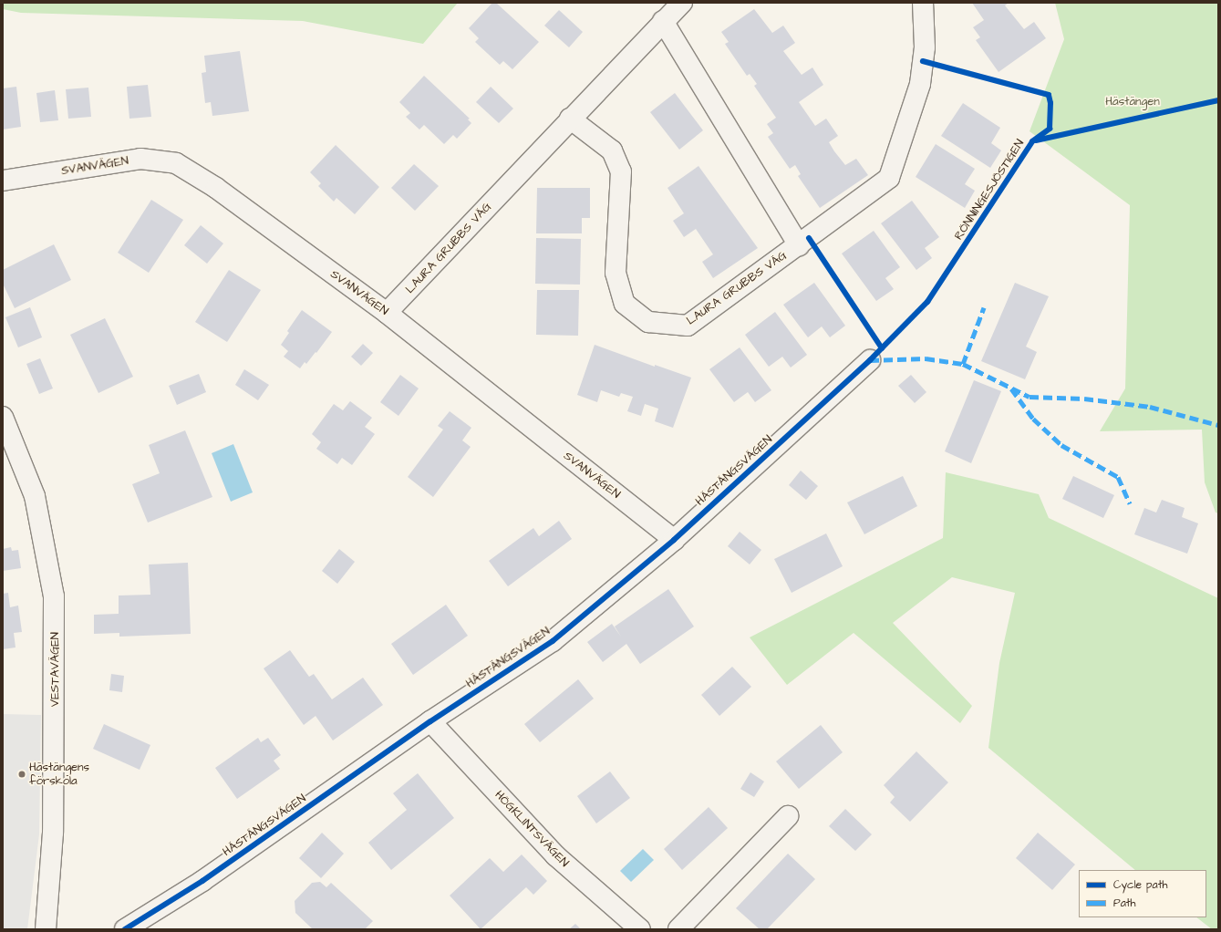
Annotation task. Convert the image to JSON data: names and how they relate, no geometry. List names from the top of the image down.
{
  "streets": {
    "street": [
      "SVANVÄGEN",
      "LAURA GRUBBS VÄG",
      "HÄSTÄNGSVÄGEN",
      "VESTAVÄGEN",
      "HÖGKLINTSVÄGEN"
    ],
    "cycle path": ["RÖNNINGESJÖSTIGEN"]
  },
  "crossings": [
    ["SVANVÄGEN", "LAURA GRUBBS VÄG"],
    ["SVANVÄGEN", "HÄSTÄNGSVÄGEN"],
    ["HÄSTÄNGSVÄGEN", "HÖGKLINTSVÄGEN"]
  ],
  "parks": ["Hästängen"],
  "places": ["Hästängens förskola"],
  "legend": ["Cycle path", "Path"]
}
